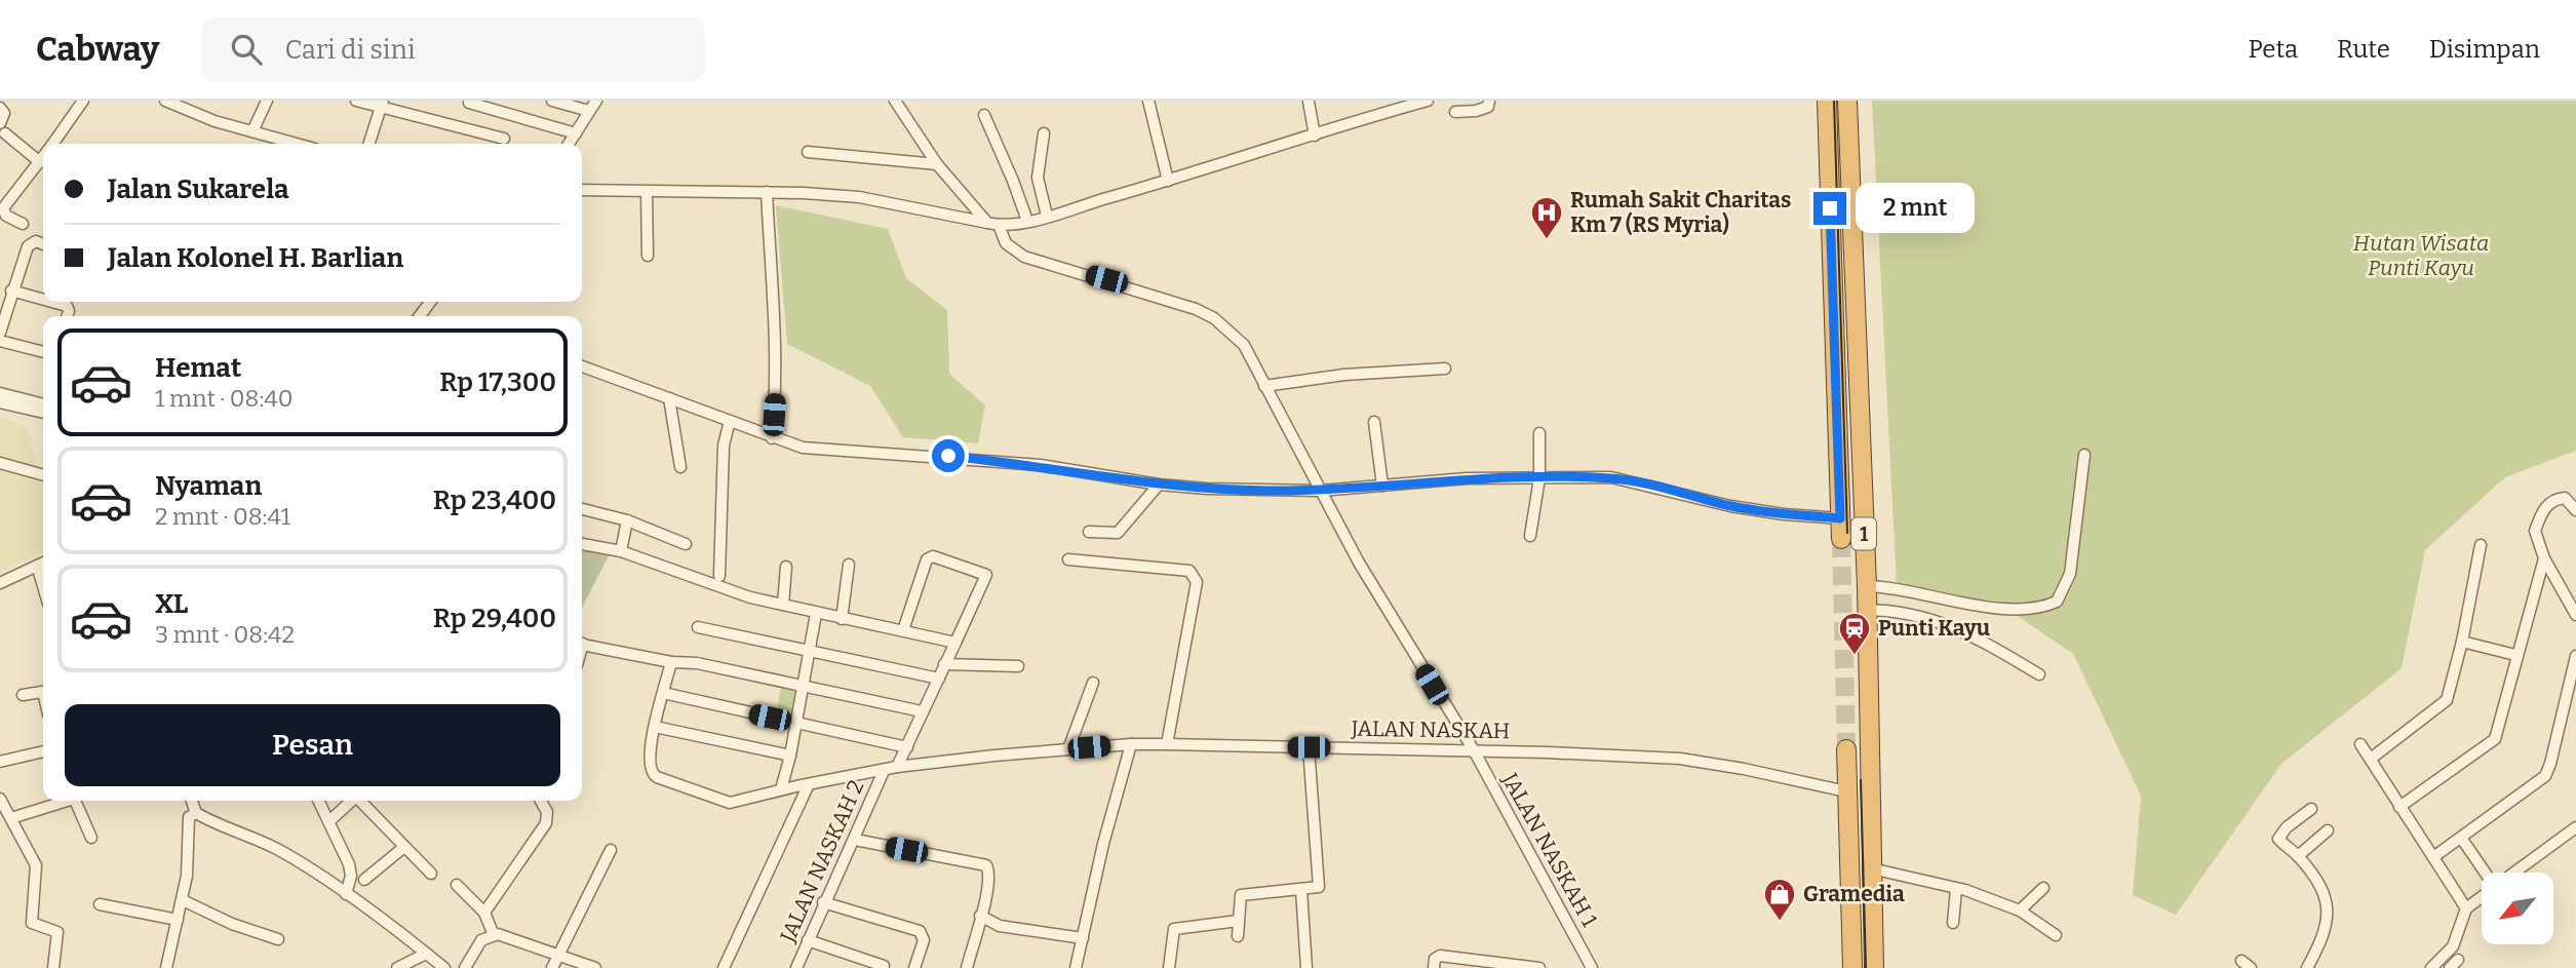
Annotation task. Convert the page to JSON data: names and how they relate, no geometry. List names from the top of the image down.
{
  "streets": {
    "highway": ["1"],
    "street": ["JALAN NASKAH", "JALAN NASKAH 1", "JALAN NASKAH 2"]
  },
  "crossings": [
    ["JALAN NASKAH", "JALAN NASKAH 1"],
    ["JALAN NASKAH", "JALAN NASKAH 2"]
  ],
  "parks": ["Hutan Wisata Punti Kayu"],
  "places": {
    "hospital": ["Rumah Sakit Charitas Km 7 (RS Myria)"],
    "station": ["Punti Kayu"],
    "shop": ["Gramedia"]
  },
  "north": "bottom left",
  "page": {
    "header": "Cabway",
    "search": "Cari di sini",
    "nav": ["Peta", "Rute", "Disimpan"],
    "banner": ["Jalan Sukarela", "Jalan Kolonel H. Barlian"],
    "bubble": "2 mnt",
    "list": [
      {
        "name": "Hemat",
        "note": "1 mnt · 08:40",
        "value": "Rp 17,300"
      },
      {
        "name": "Nyaman",
        "note": "2 mnt · 08:41",
        "value": "Rp 23,400"
      },
      {
        "name": "XL",
        "note": "3 mnt · 08:42",
        "value": "Rp 29,400"
      }
    ],
    "buttons": "Pesan"
  }
}
